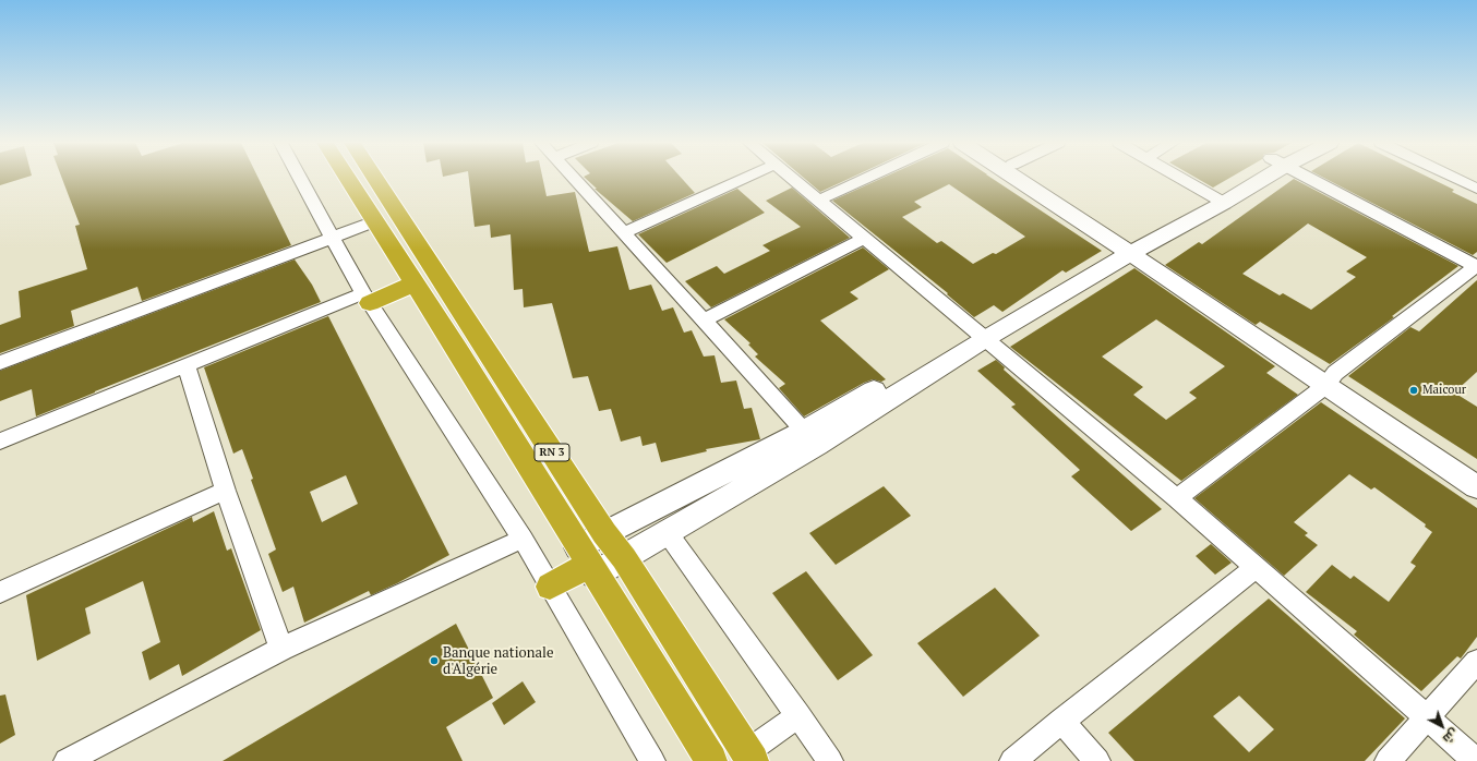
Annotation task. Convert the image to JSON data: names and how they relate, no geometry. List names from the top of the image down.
{
  "streets": {
    "highway": ["RN 3"]
  },
  "places": ["Maicour", "Banque nationale d'Algérie"],
  "north": "bottom right"
}
